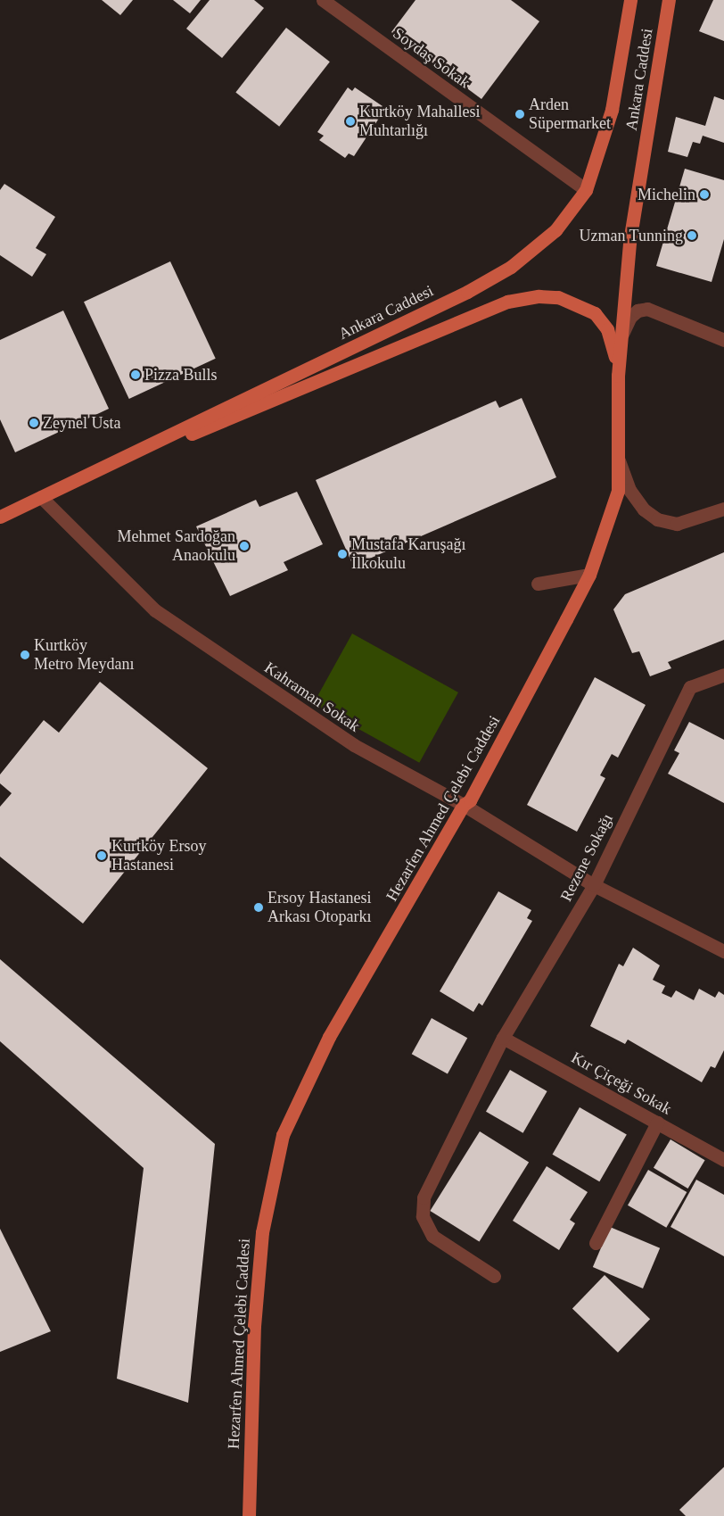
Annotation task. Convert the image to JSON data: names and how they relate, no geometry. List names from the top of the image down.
{
  "streets": {
    "main road": ["Ankara Caddesi", "Hezarfen Ahmed Çelebi Caddesi"],
    "street": [
      "Soydaş Sokak",
      "Kahraman Sokak",
      "Rezene Sokağı",
      "Kır Çiçeği Sokak"
    ]
  },
  "crossings": [
    ["Soydaş Sokak", "Ankara Caddesi"],
    ["Ankara Caddesi", "Kahraman Sokak"],
    ["Ankara Caddesi", "Hezarfen Ahmed Çelebi Caddesi"],
    ["Kahraman Sokak", "Hezarfen Ahmed Çelebi Caddesi"],
    ["Kahraman Sokak", "Rezene Sokağı"],
    ["Rezene Sokağı", "Kır Çiçeği Sokak"]
  ],
  "places": [
    "Arden Süpermarket",
    "Kurtköy Mahallesi Muhtarlığı",
    "Michelin",
    "Uzman Tunning",
    "Pizza Bulls",
    "Zeynel Usta",
    "Mehmet Sardoğan Anaokulu",
    "Mustafa Karuşağı İlkokulu",
    "Kurtköy Metro Meydanı",
    "Kurtköy Ersoy Hastanesi",
    "Ersoy Hastanesi Arkası Otoparkı"
  ]
}
